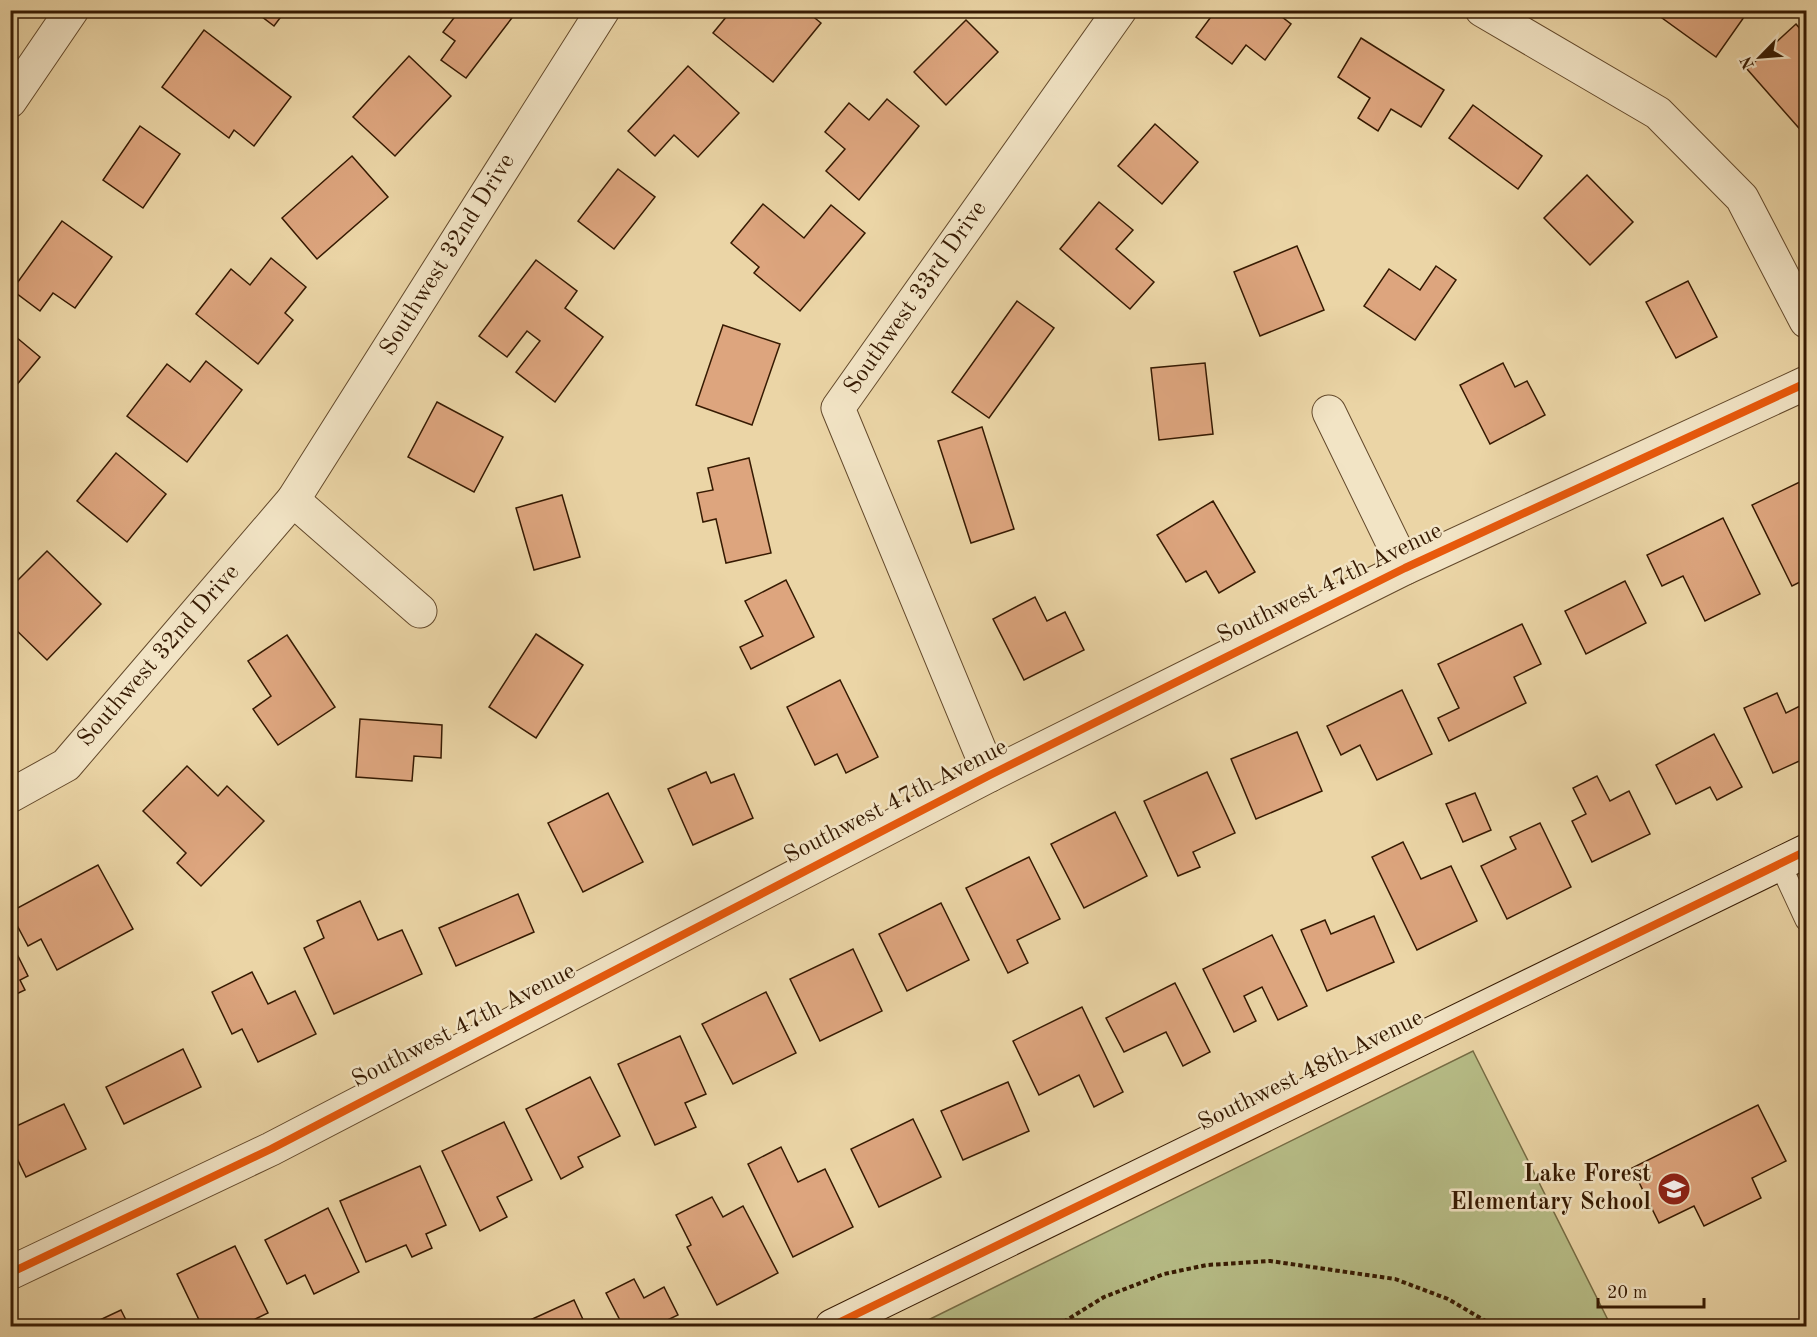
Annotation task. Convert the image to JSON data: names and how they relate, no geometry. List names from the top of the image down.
{
  "streets": {
    "street": [
      "Southwest 32nd Drive",
      "Southwest 33rd Drive",
      "Southwest 47th Avenue",
      "Southwest 48th Avenue"
    ]
  },
  "crossings": [
    ["Southwest 33rd Drive", "Southwest 47th Avenue"]
  ],
  "places": {
    "school or university": ["Lake Forest Elementary School"]
  },
  "scale_bar": "20 m",
  "north": "bottom left"
}
